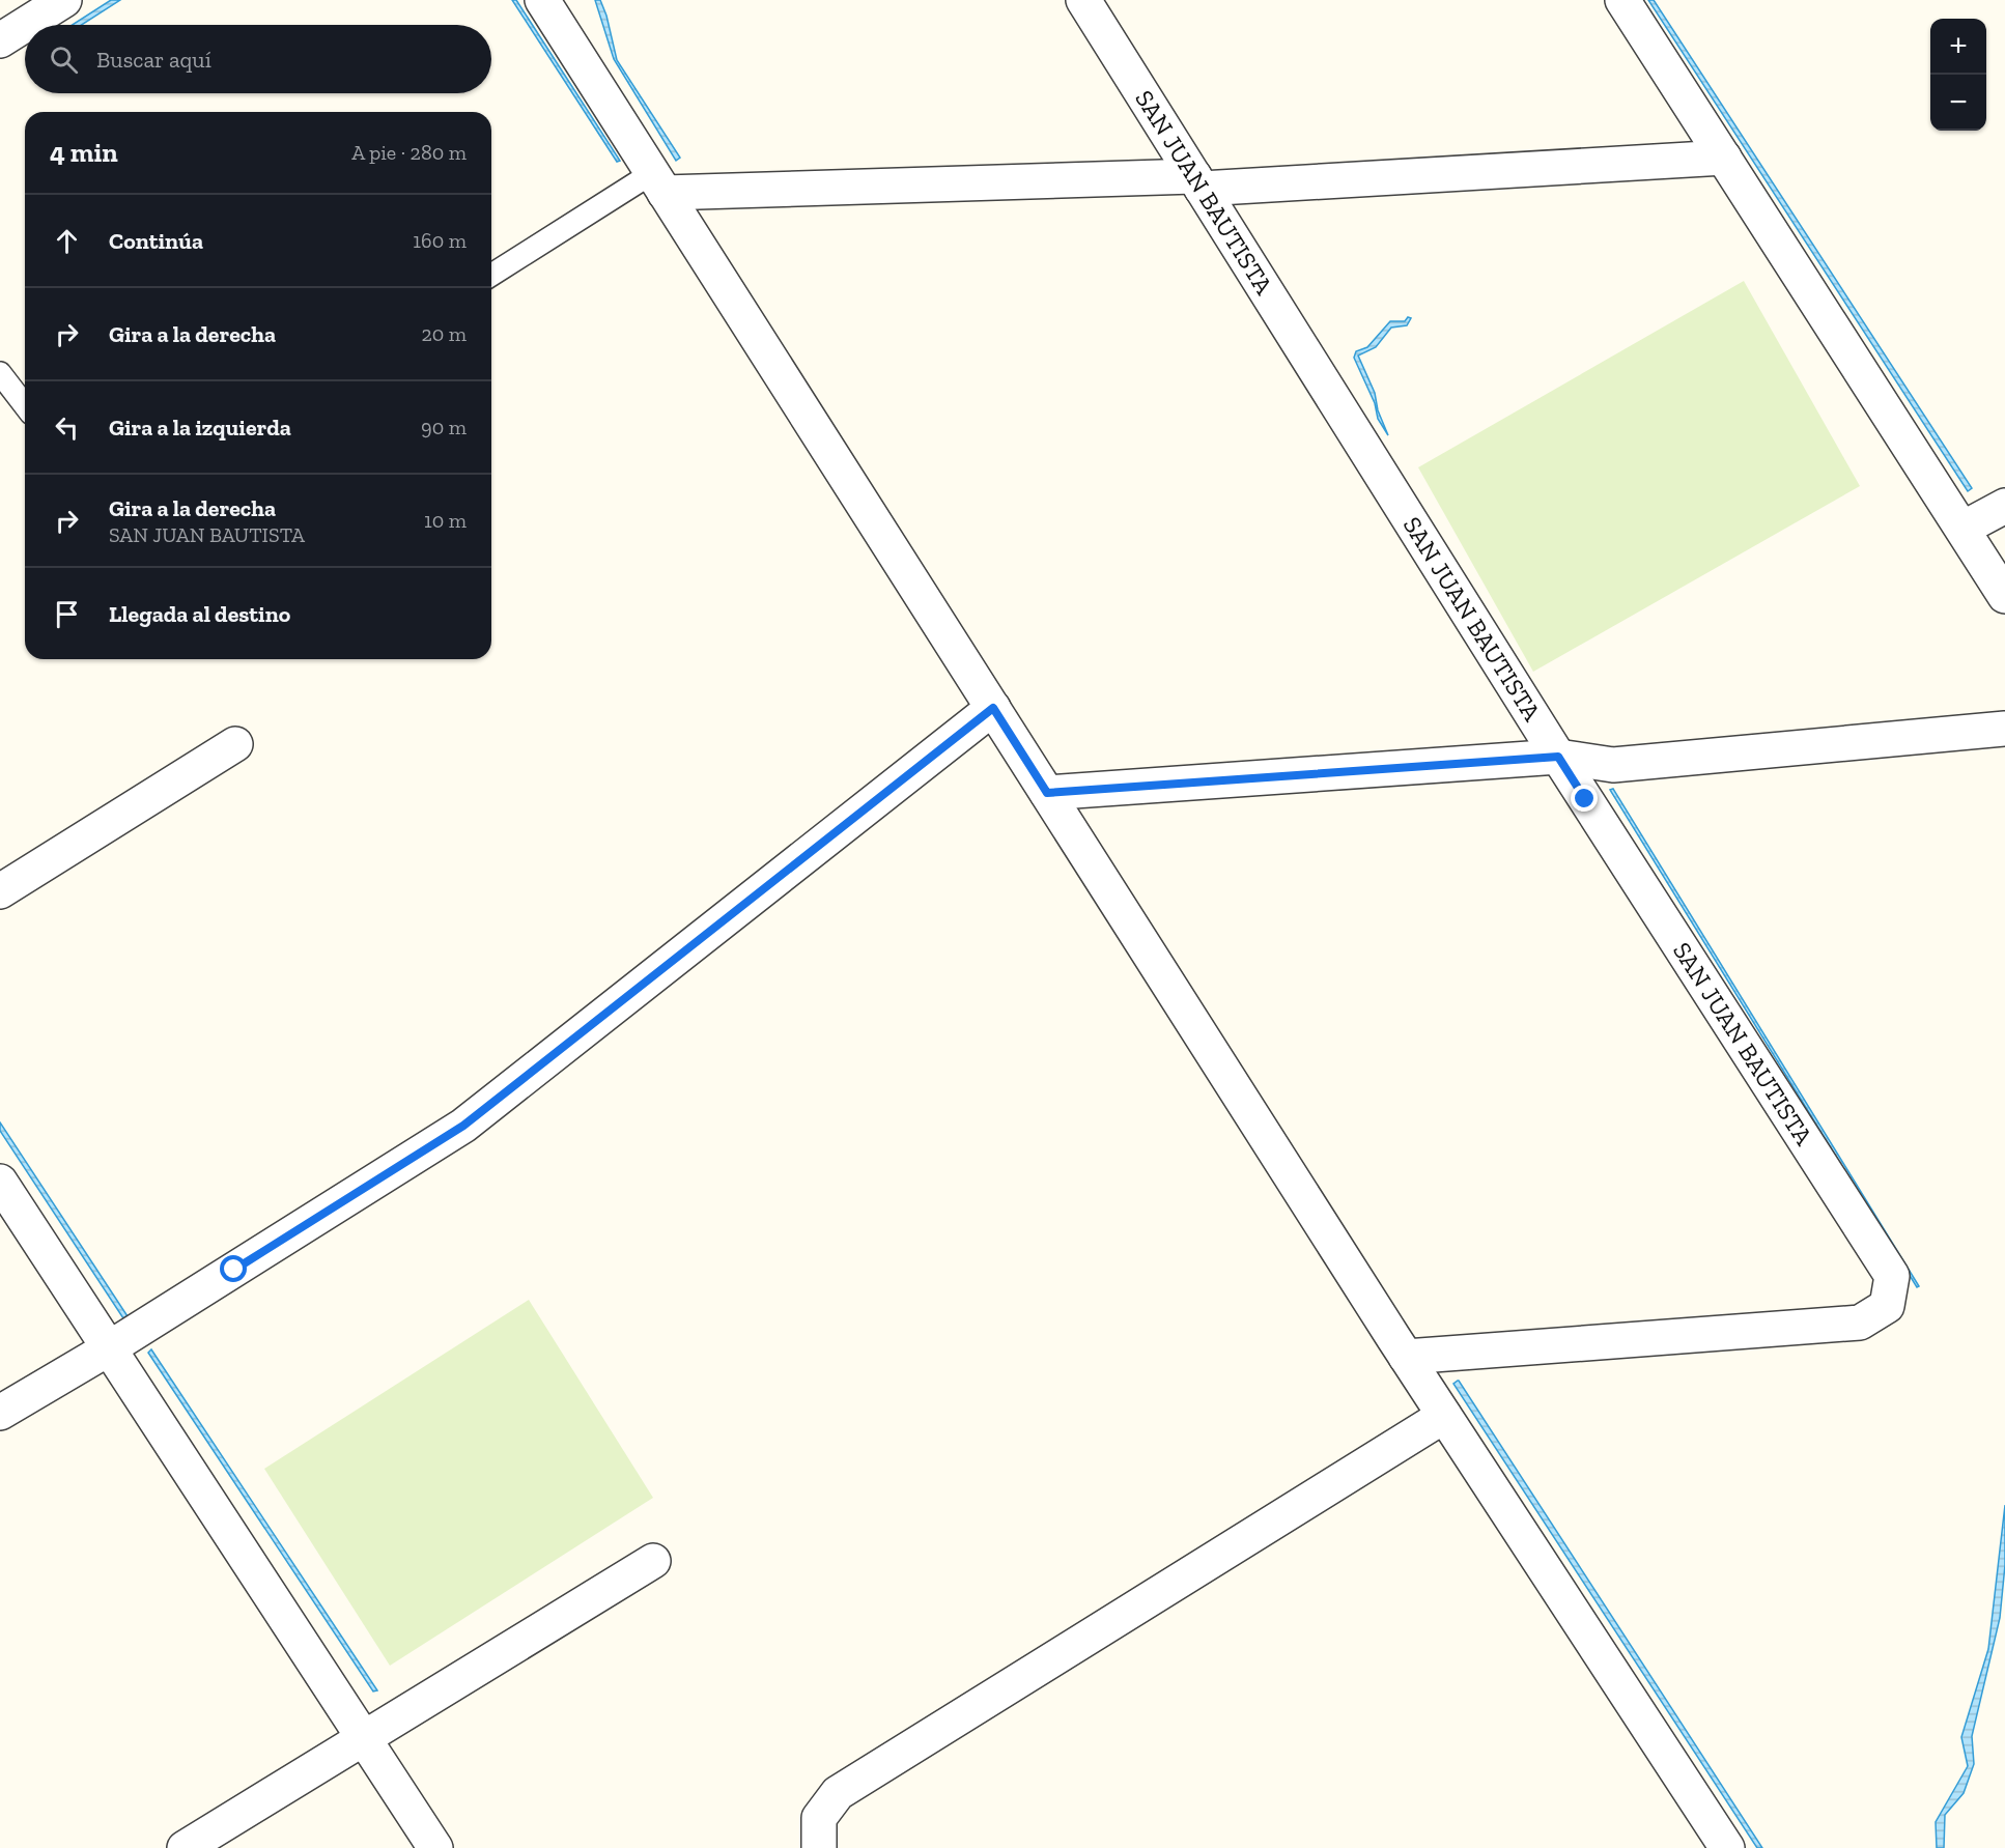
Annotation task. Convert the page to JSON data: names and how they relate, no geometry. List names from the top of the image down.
{
  "streets": {
    "street": ["SAN JUAN BAUTISTA"]
  },
  "page": {
    "map_buttons": ["+", "−"],
    "search": "Buscar aquí",
    "heading": ["4 min", "A pie · 280 m"],
    "list": [
      ["Continúa", "160 m"],
      ["Gira a la derecha", "20 m"],
      ["Gira a la izquierda", "90 m"],
      ["Gira a la derecha", "SAN JUAN BAUTISTA", "10 m"],
      "Llegada al destino"
    ]
  }
}
